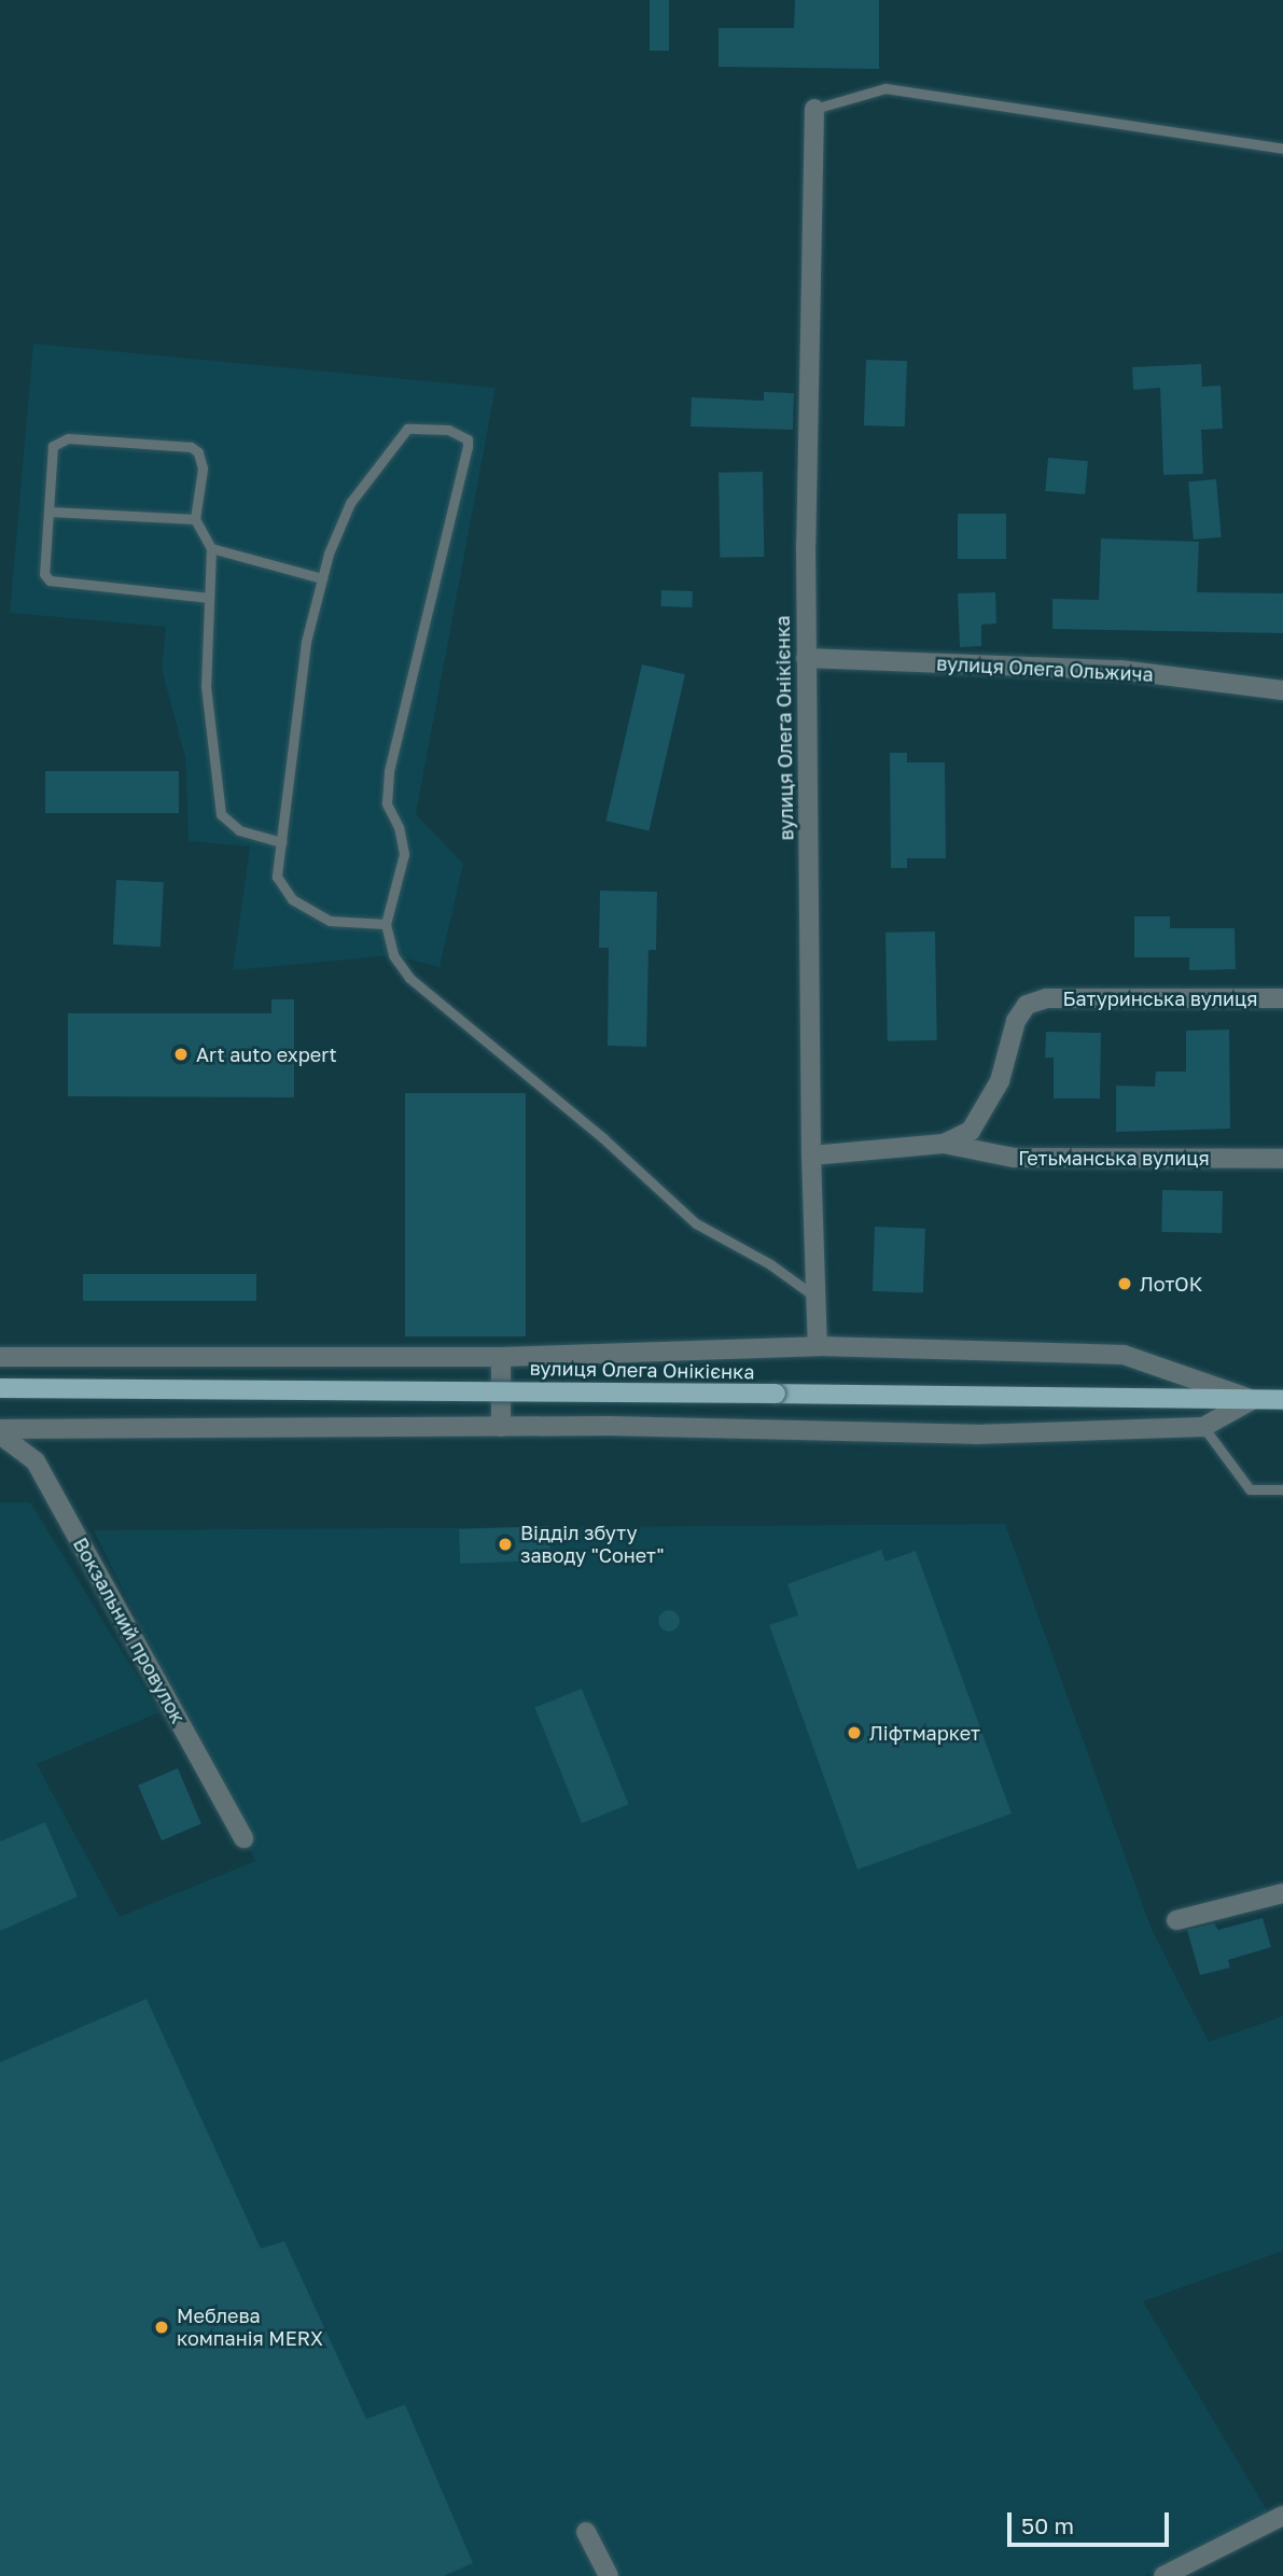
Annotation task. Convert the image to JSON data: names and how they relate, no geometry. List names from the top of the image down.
{
  "streets": {
    "main road": ["вулиця Олега Онікієнка"],
    "street": [
      "вулиця Олега Ольжича",
      "Батуринська вулиця",
      "Гетьманська вулиця",
      "Вокзальний провулок"
    ]
  },
  "crossings": [
    ["вулиця Олега Ольжича", "вулиця Олега Онікієнка"],
    ["вулиця Олега Онікієнка", "Гетьманська вулиця"],
    ["Батуринська вулиця", "Гетьманська вулиця"]
  ],
  "places": [
    "Art auto expert",
    "ЛотОК",
    "Відділ збуту заводу \"Сонет\"",
    "Ліфтмаркет",
    "Меблева компанія MERX"
  ],
  "scale_bar": "50 m"
}
